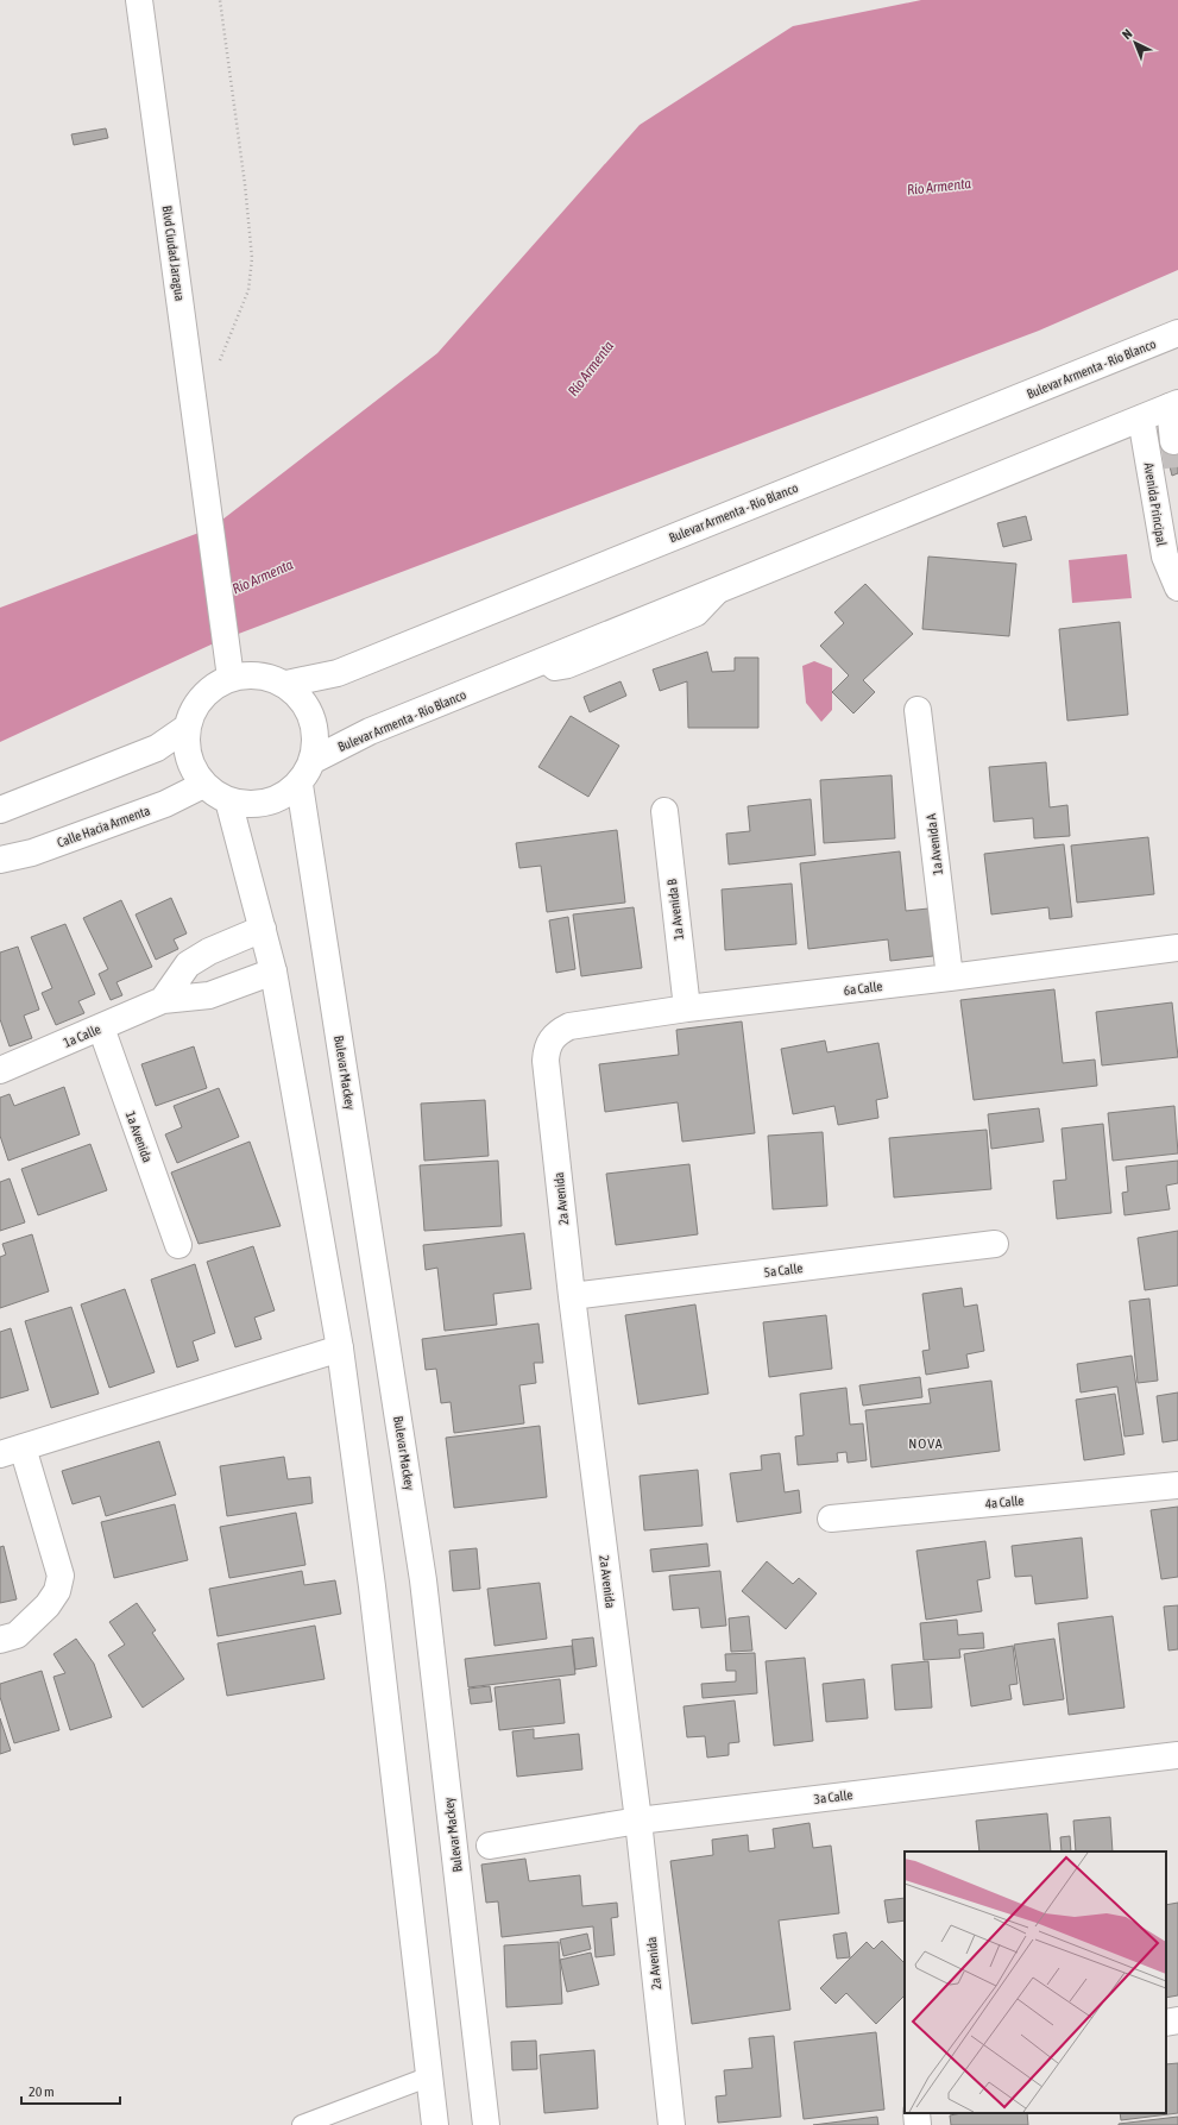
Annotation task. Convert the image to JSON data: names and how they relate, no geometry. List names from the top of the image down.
{
  "streets": {
    "street": [
      "Blvd Ciudad Jaragua",
      "Bulevar Armenta - Río Blanco",
      "Avenida Principal",
      "Calle Hacia Armenta",
      "1a Avenida A",
      "1a Avenida B",
      "6a Calle",
      "1a Calle",
      "Bulevar Mackey",
      "1a Avenida",
      "2a Avenida",
      "5a Calle",
      "4a Calle",
      "3a Calle"
    ]
  },
  "crossings": [
    ["Blvd Ciudad Jaragua", "Bulevar Armenta - Río Blanco"],
    ["Blvd Ciudad Jaragua", "Calle Hacia Armenta"],
    ["Blvd Ciudad Jaragua", "Bulevar Mackey"],
    ["Bulevar Armenta - Río Blanco", "Avenida Principal"],
    ["Bulevar Armenta - Río Blanco", "Calle Hacia Armenta"],
    ["Bulevar Armenta - Río Blanco", "Bulevar Mackey"],
    ["Calle Hacia Armenta", "Bulevar Mackey"],
    ["1a Avenida A", "6a Calle"],
    ["1a Avenida B", "6a Calle"],
    ["6a Calle", "2a Avenida"],
    ["1a Calle", "1a Avenida"],
    ["2a Avenida", "5a Calle"],
    ["2a Avenida", "3a Calle"]
  ],
  "districts": ["NOVA"],
  "water": ["Río Armenta"],
  "scale_bar": "20 m",
  "north": "top left"
}
